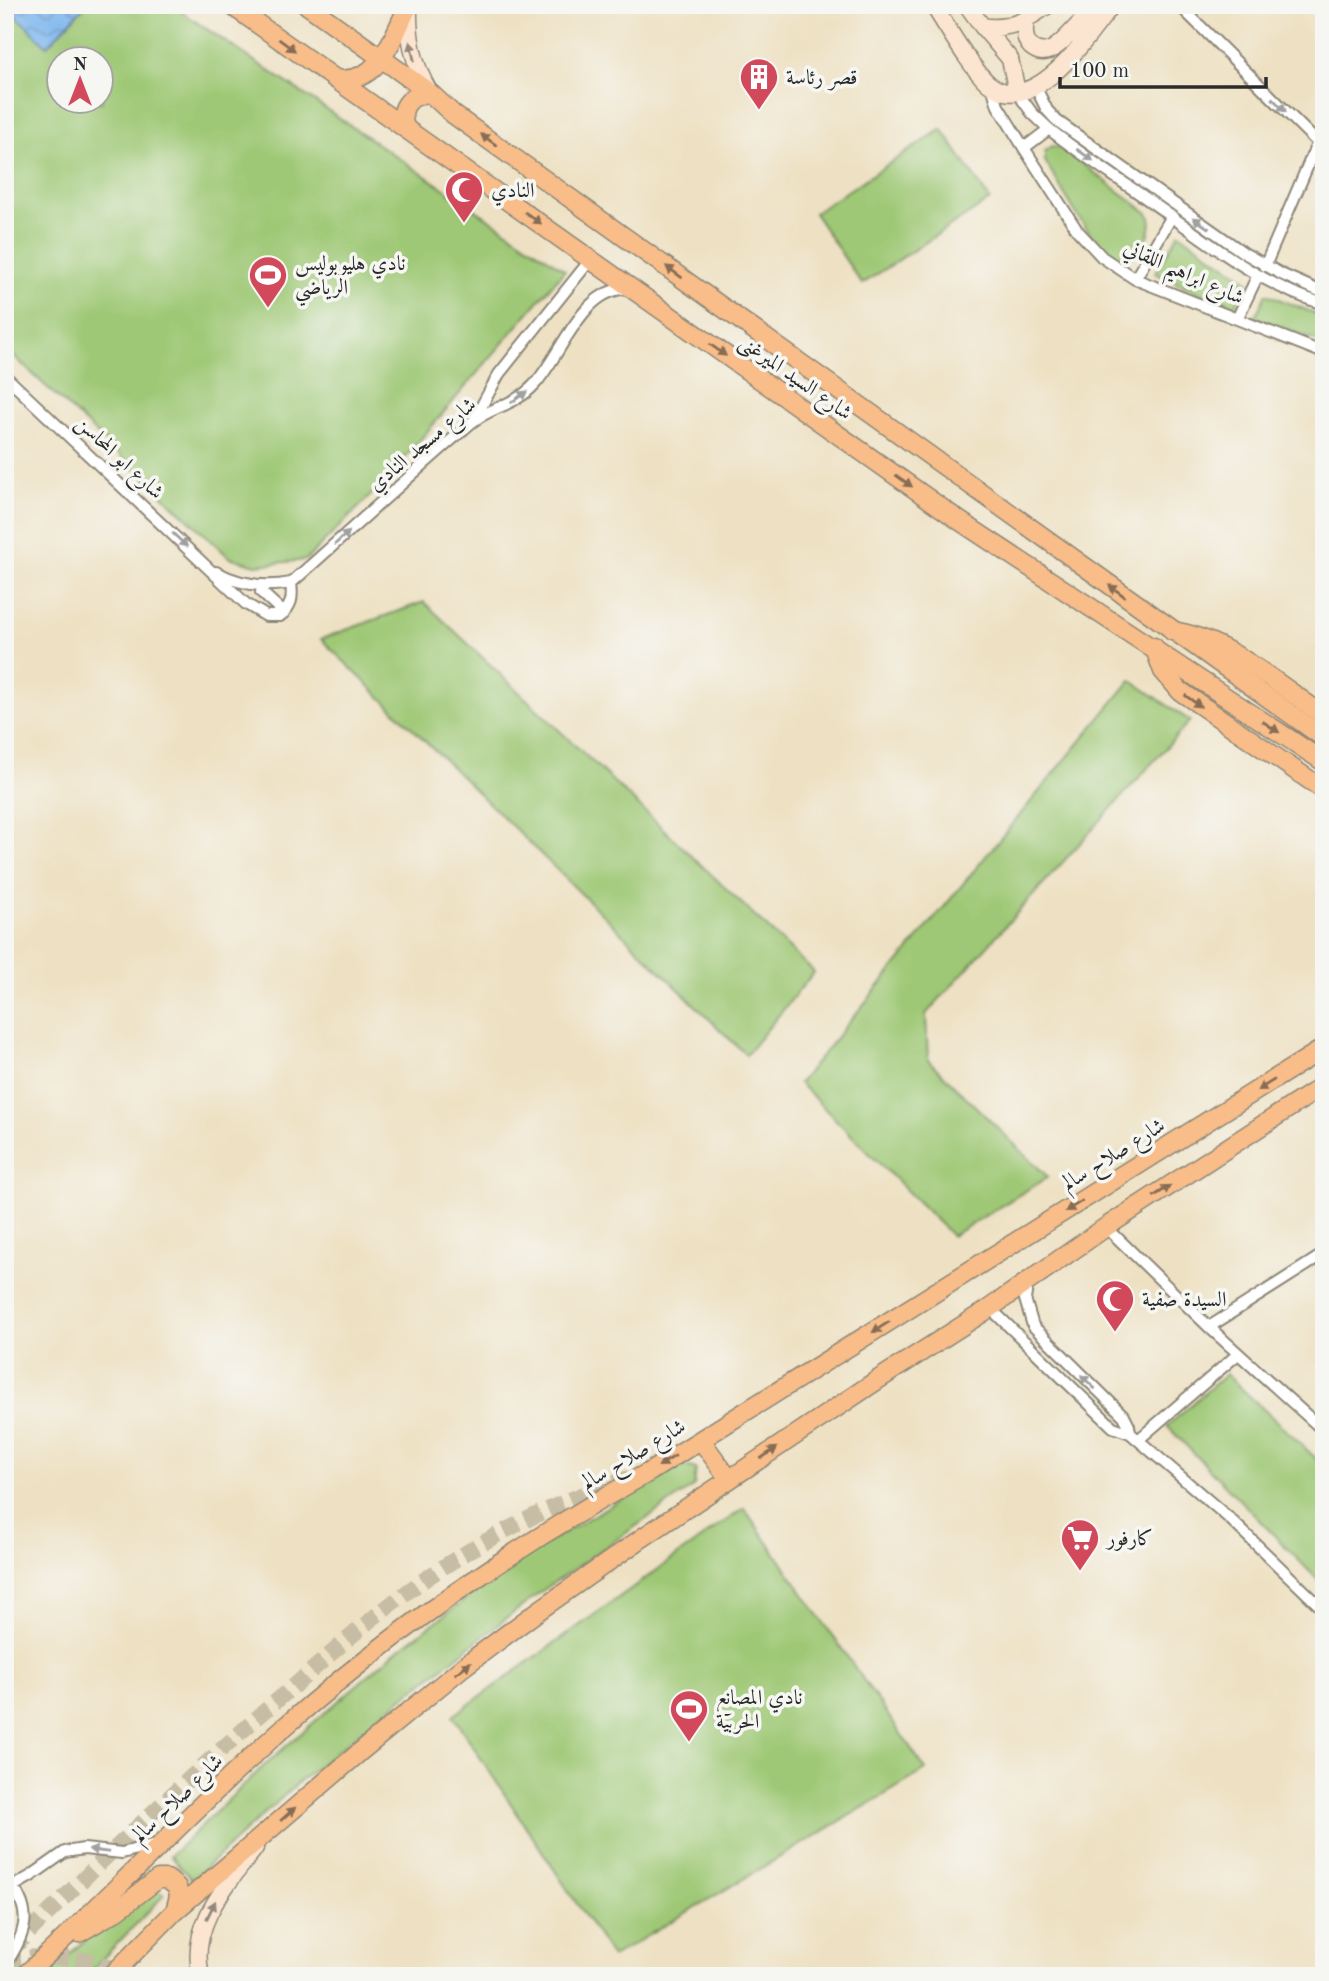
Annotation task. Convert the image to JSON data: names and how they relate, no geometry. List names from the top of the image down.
{
  "streets": {
    "main road": ["شارع ابراهيم اللقاني", "شارع السيد الميرغنى", "شارع صلاح سالم"],
    "street": ["شارع مسجد النادي", "شارع ابو المحاسن"]
  },
  "crossings": [
    ["شارع السيد الميرغنى", "شارع مسجد النادي"],
    ["شارع مسجد النادي", "شارع ابو المحاسن"]
  ],
  "one_way": ["شارع ابو المحاسن"],
  "places": {
    "building": ["قصر رئاسة"],
    "mosque": ["النادي", "السيدة صفية"],
    "sports": ["نادي هليوبوليس الرياضي", "نادي المصانع الحربية"],
    "supermarket": ["كارفور"]
  },
  "scale_bar": "100 m",
  "north": "top"
}
